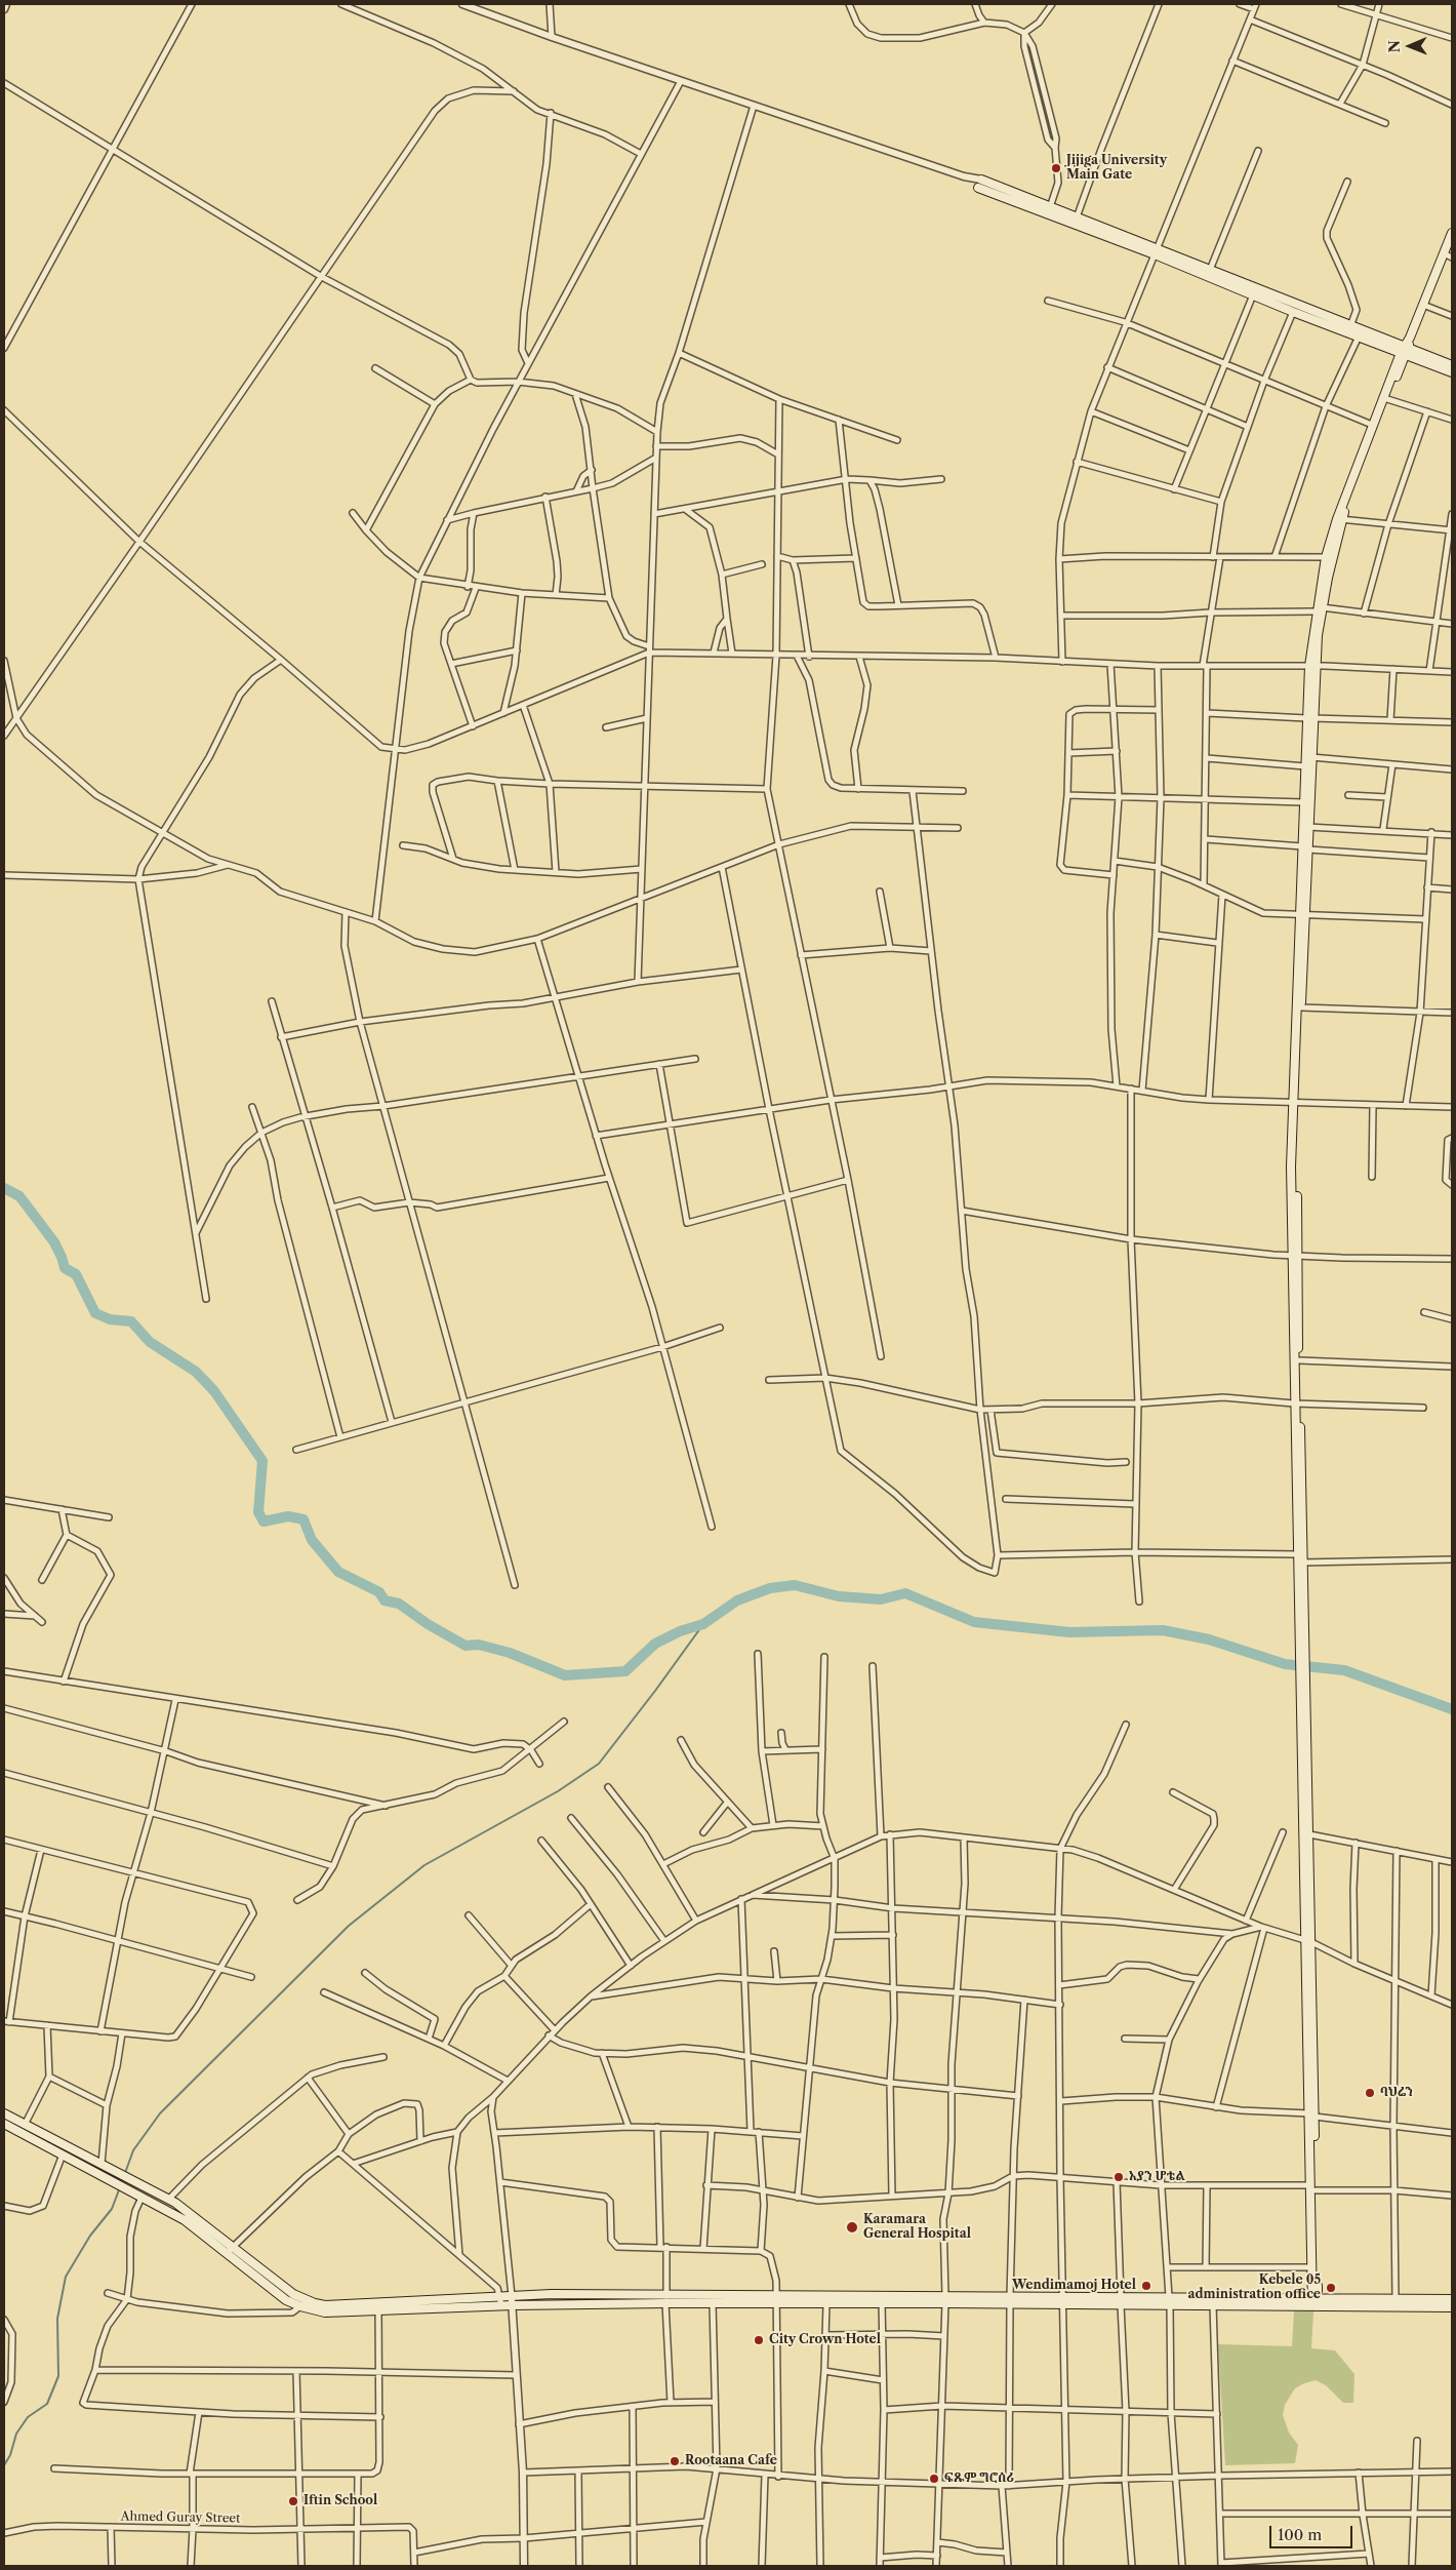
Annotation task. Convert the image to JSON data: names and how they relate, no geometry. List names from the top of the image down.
{
  "streets": {
    "street": ["Ahmed Guray Street"]
  },
  "places": [
    "Jijiga University Main Gate",
    "ባህሬን",
    "አያን ሆቴል",
    "Karamara General Hospital",
    "Wendimamoj Hotel",
    "Kebele 05 administration office",
    "City Crown Hotel",
    "Rootaana Cafe",
    "ፍጹም ግሮሰሪ",
    "Iftin School"
  ],
  "scale_bar": "100 m",
  "north": "left"
}
